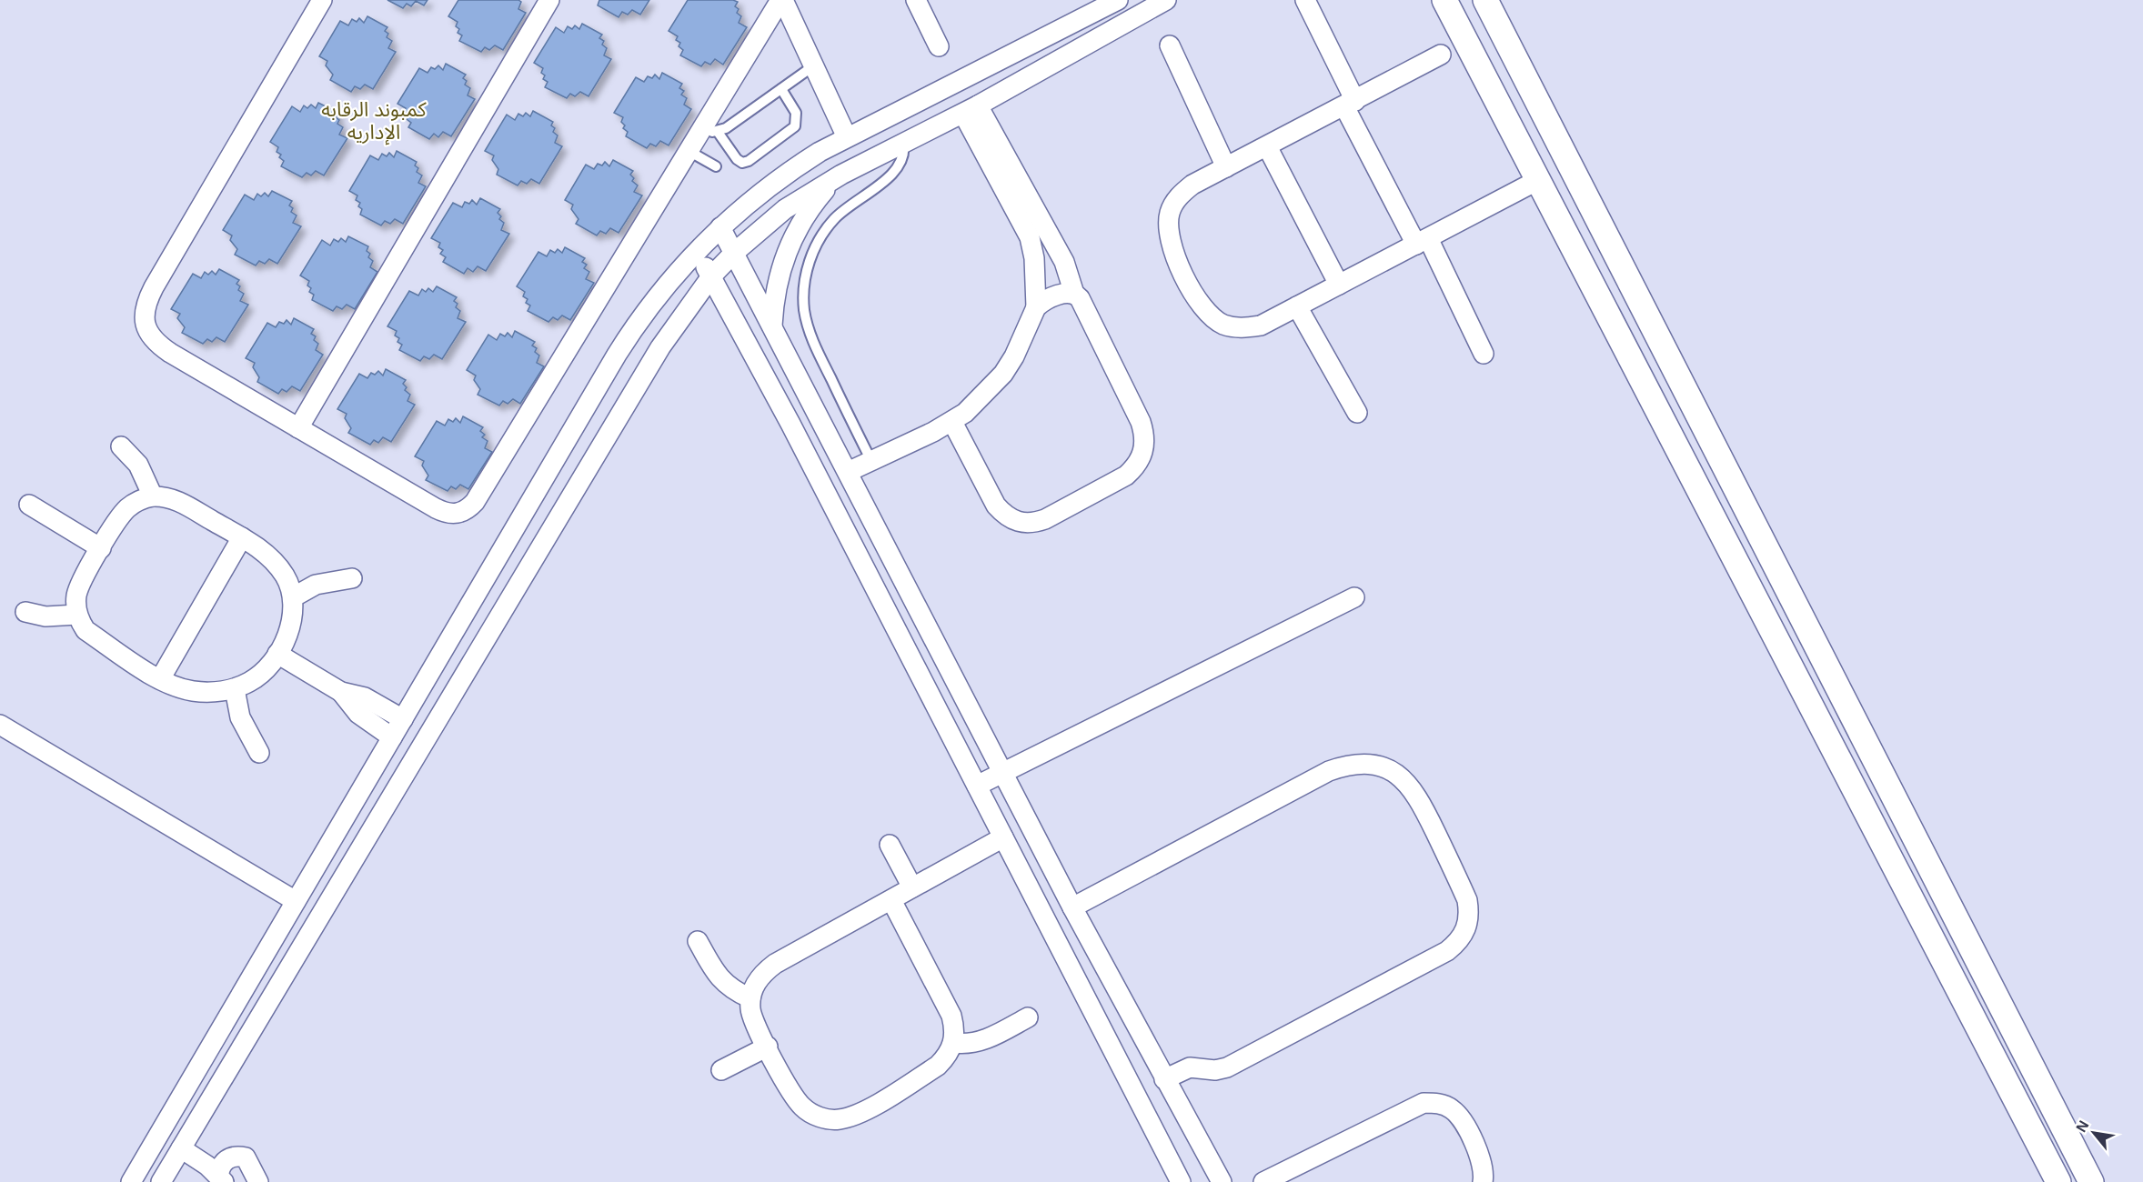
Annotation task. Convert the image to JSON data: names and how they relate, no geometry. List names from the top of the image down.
{
  "districts": ["كمبوند الرقابه الإداريه"],
  "north": "top left"
}
